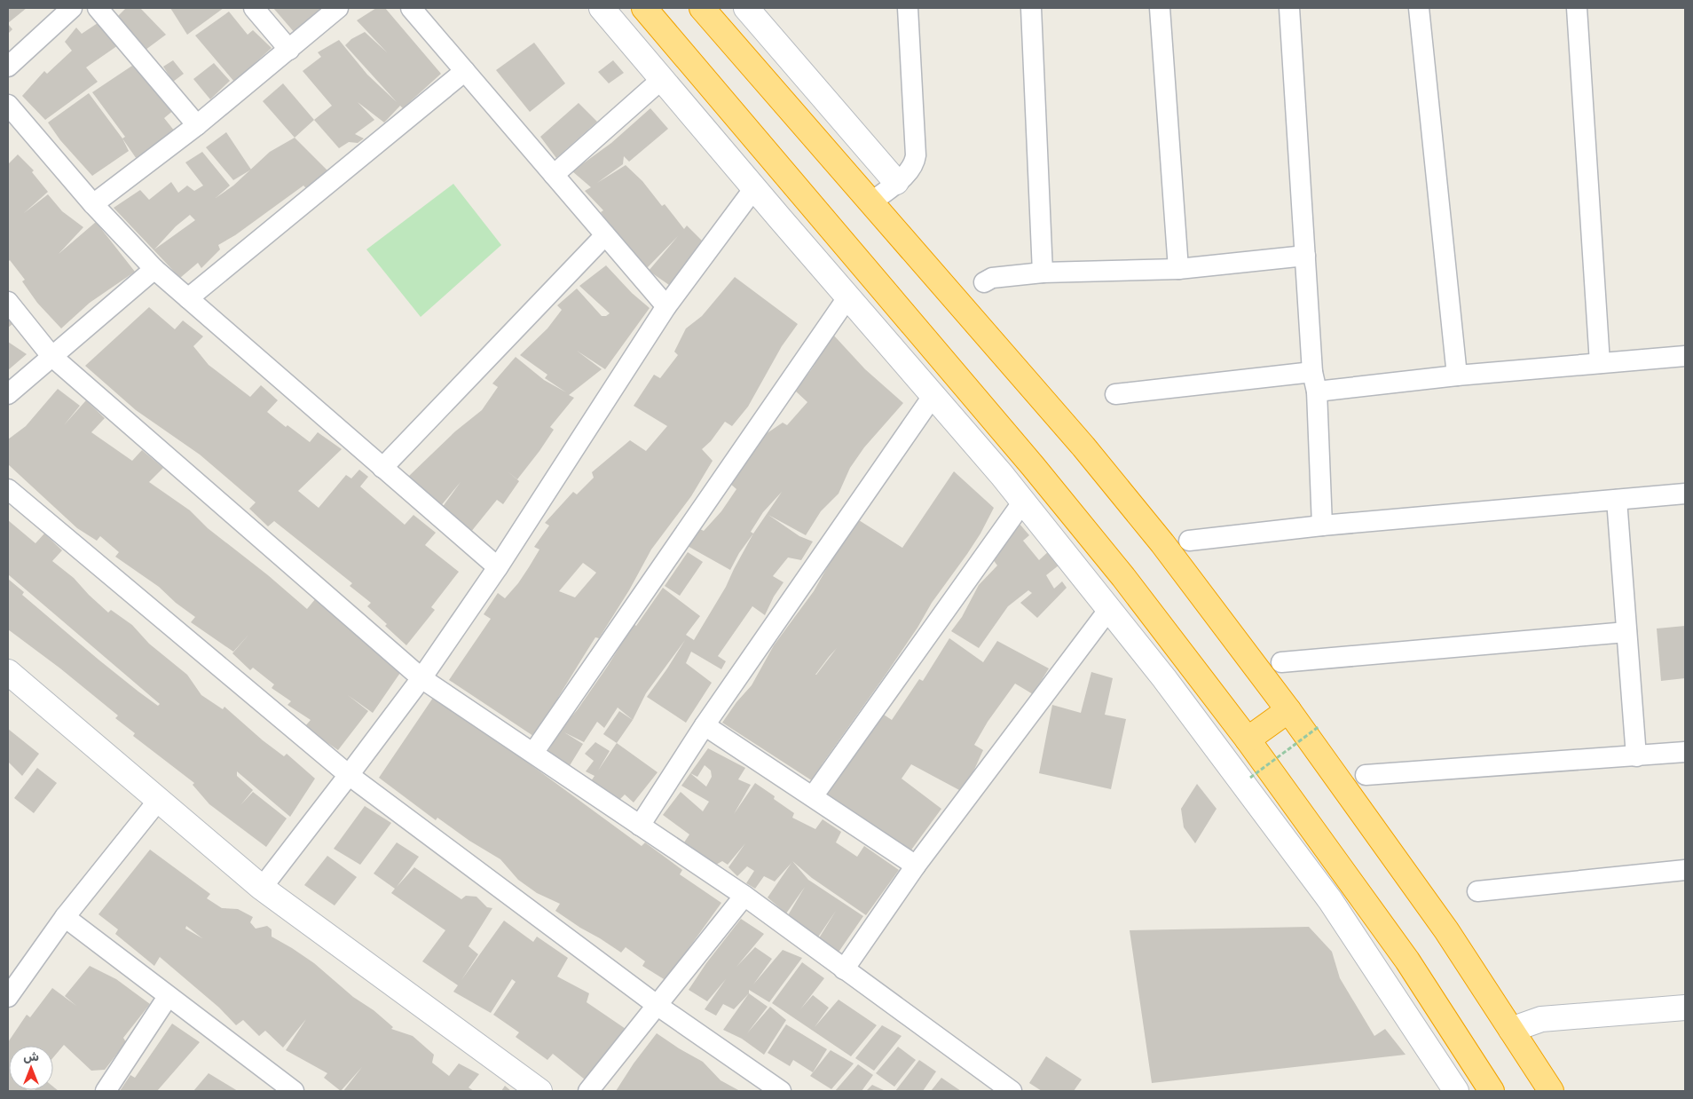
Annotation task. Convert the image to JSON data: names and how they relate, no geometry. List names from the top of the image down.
{
  "north": "top"
}
